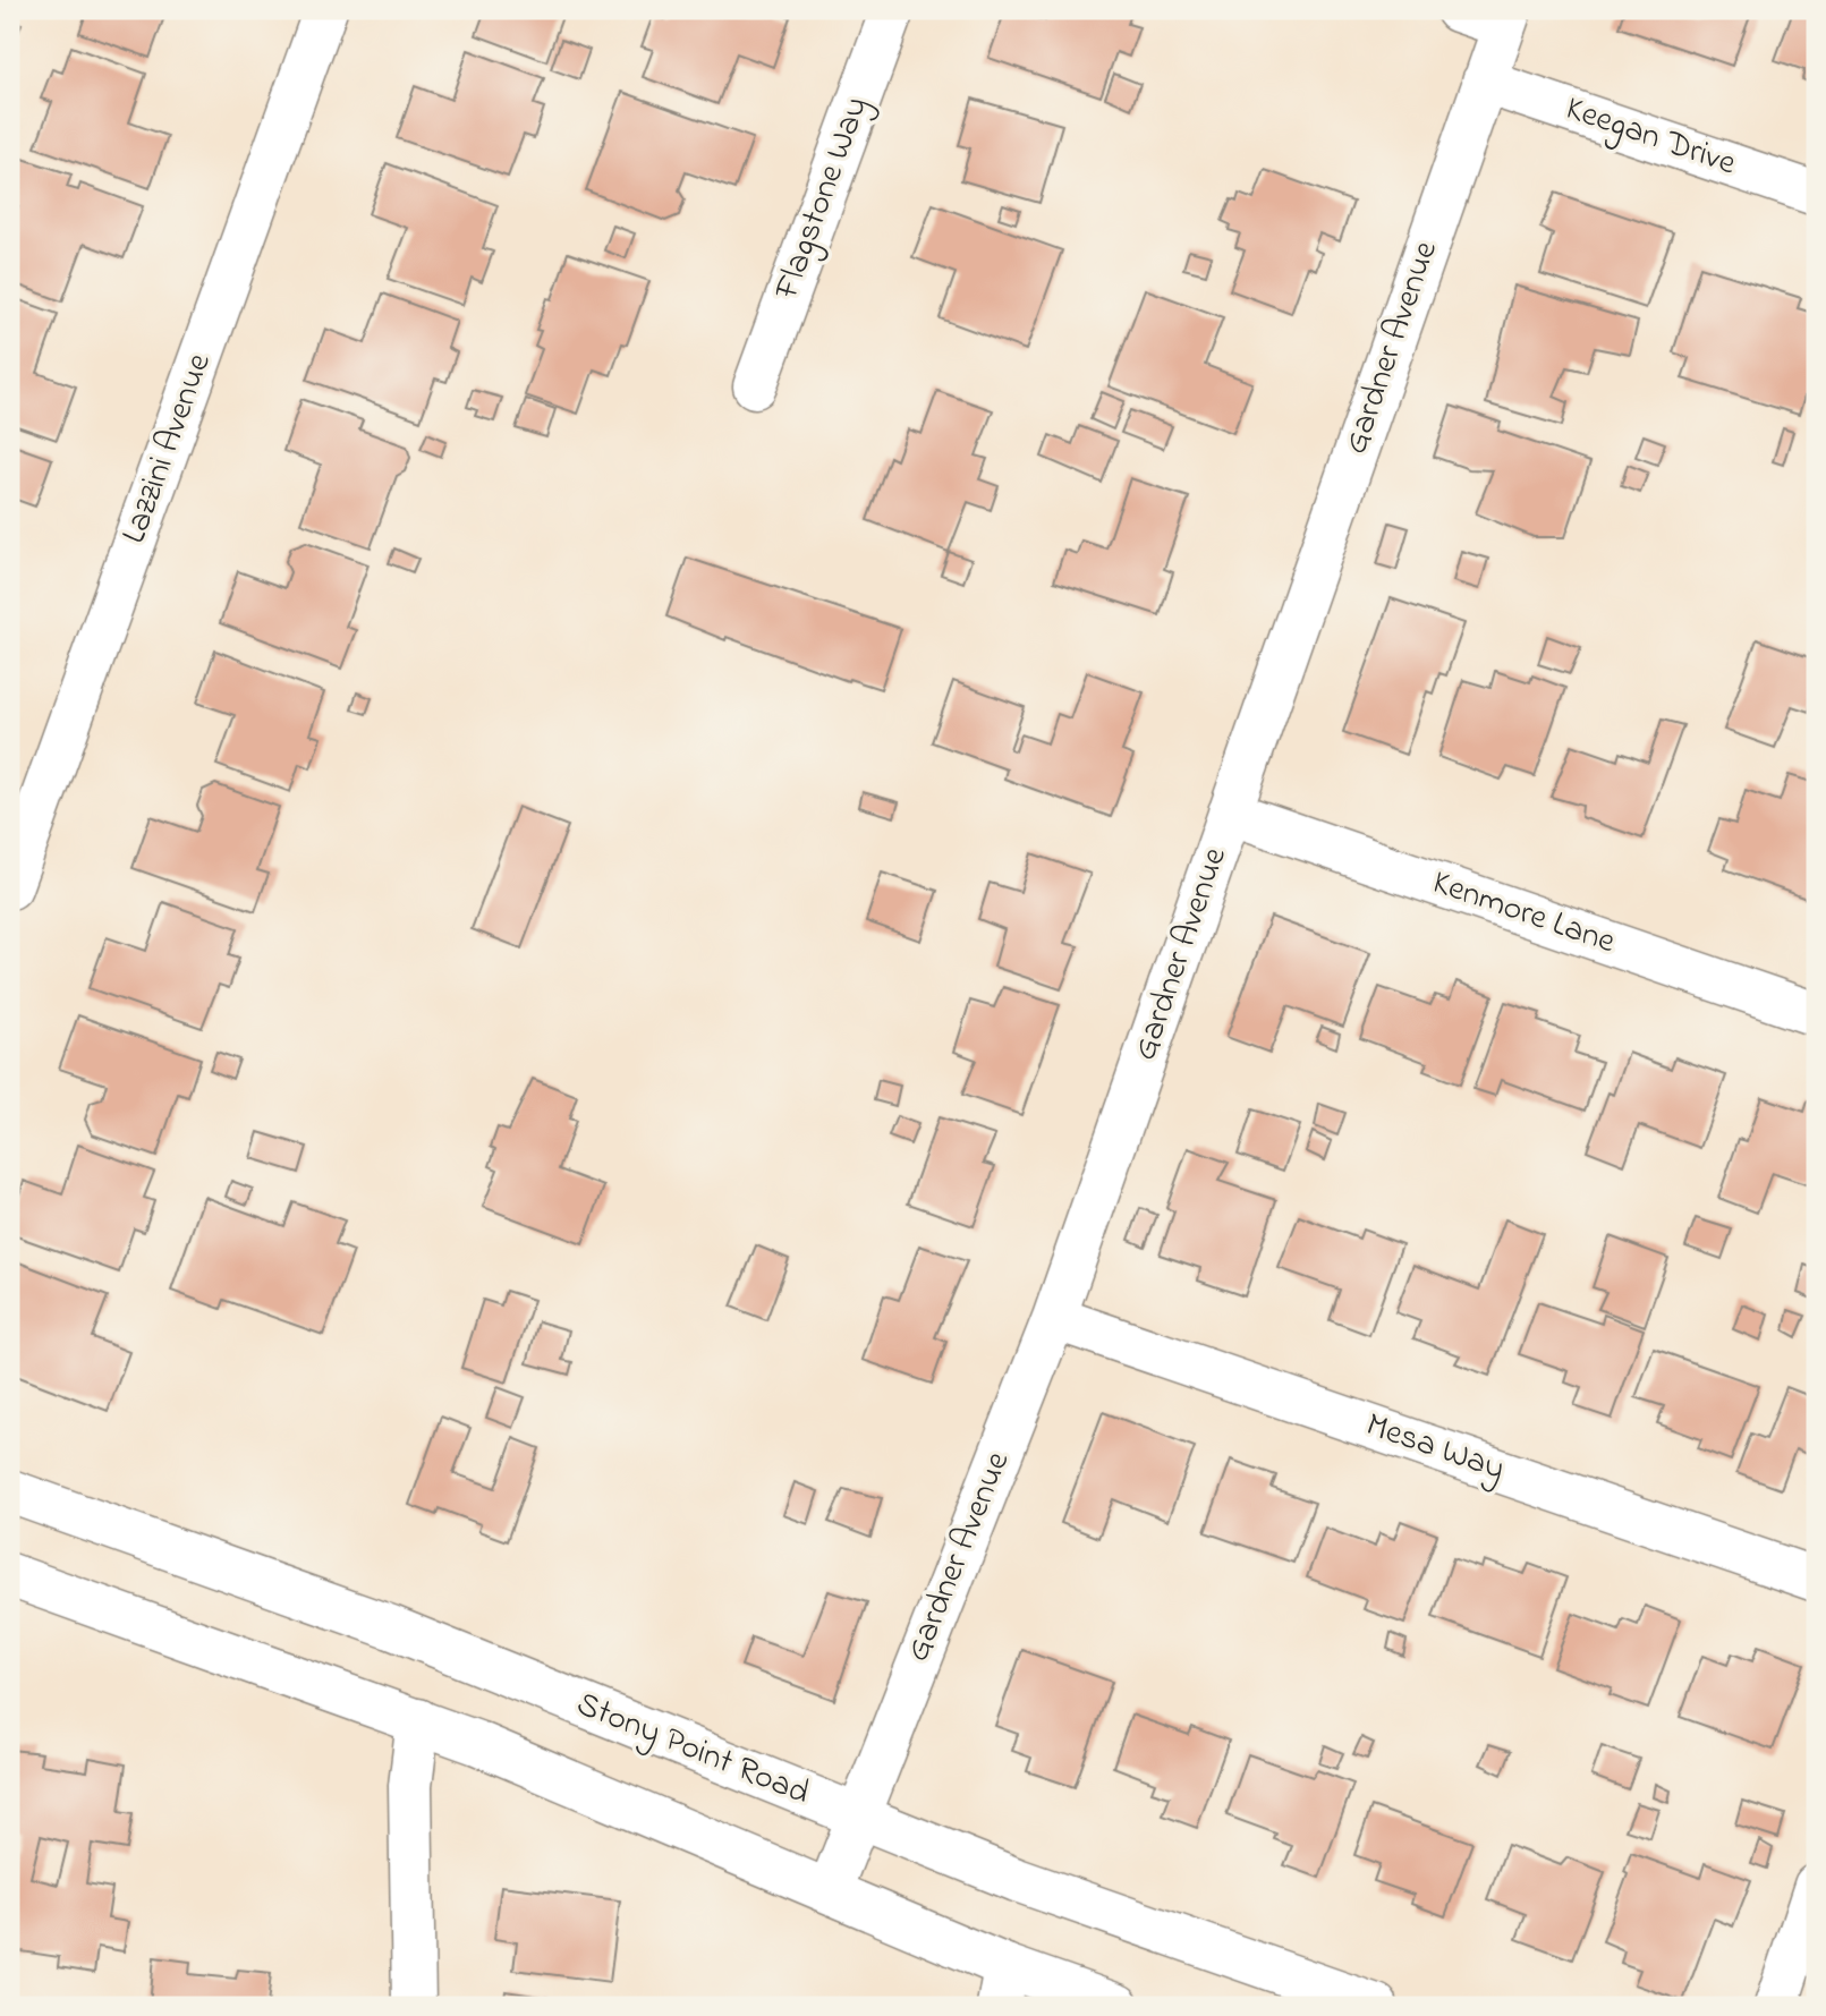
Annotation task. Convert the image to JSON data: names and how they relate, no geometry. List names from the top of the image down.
{
  "streets": {
    "street": [
      "Keegan Drive",
      "Flagstone Way",
      "Gardner Avenue",
      "Lazzini Avenue",
      "Kenmore Lane",
      "Mesa Way",
      "Stony Point Road"
    ]
  },
  "crossings": [
    ["Keegan Drive", "Gardner Avenue"],
    ["Gardner Avenue", "Kenmore Lane"],
    ["Gardner Avenue", "Mesa Way"],
    ["Gardner Avenue", "Stony Point Road"]
  ]
}
